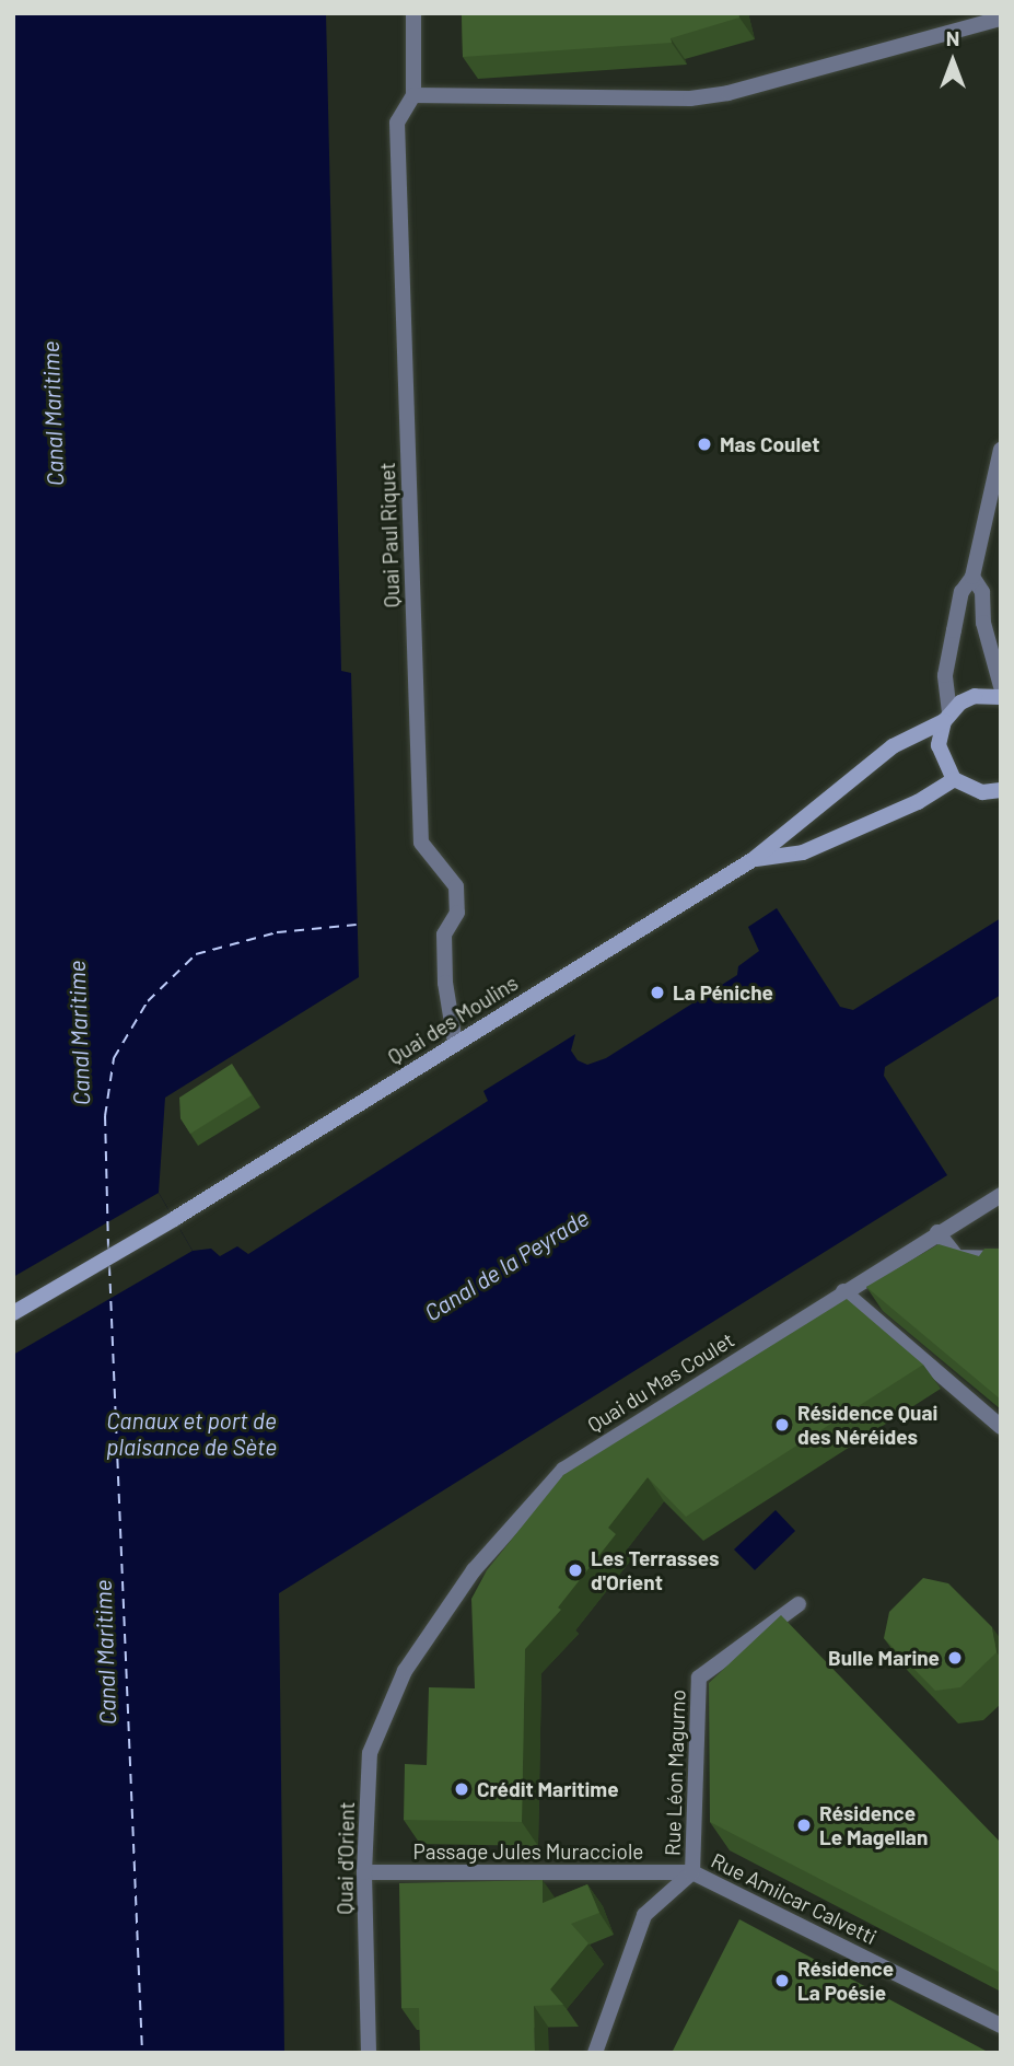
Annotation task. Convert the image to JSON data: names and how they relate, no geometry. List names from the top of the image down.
{
  "streets": {
    "main road": ["Quai des Moulins"],
    "street": [
      "Quai Paul Riquet",
      "Quai du Mas Coulet",
      "Rue Léon Magurno",
      "Passage Jules Muracciole",
      "Quai d'Orient",
      "Rue Amilcar Calvetti"
    ]
  },
  "crossings": [
    ["Quai Paul Riquet", "Quai des Moulins"],
    ["Quai du Mas Coulet", "Quai d'Orient"],
    ["Rue Léon Magurno", "Passage Jules Muracciole"],
    ["Rue Léon Magurno", "Rue Amilcar Calvetti"],
    ["Passage Jules Muracciole", "Quai d'Orient"],
    ["Passage Jules Muracciole", "Rue Amilcar Calvetti"]
  ],
  "water": ["Canal Maritime", "Canal de la Peyrade", "Canaux et port de plaisance de Sète"],
  "places": [
    "Mas Coulet",
    "La Péniche",
    "Résidence Quai des Néréides",
    "Les Terrasses d'Orient",
    "Bulle Marine",
    "Crédit Maritime",
    "Résidence Le Magellan",
    "Résidence La Poésie"
  ],
  "north": "top"
}
